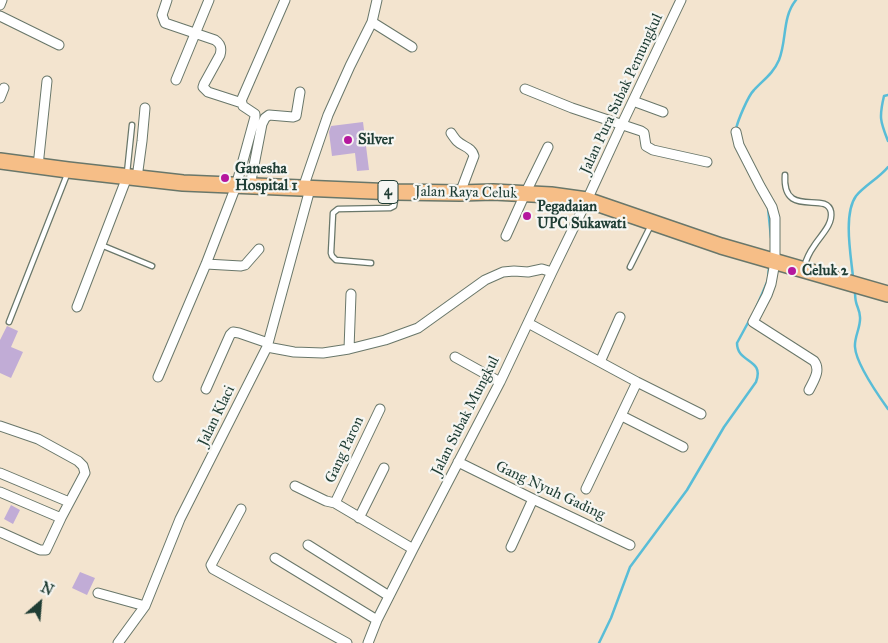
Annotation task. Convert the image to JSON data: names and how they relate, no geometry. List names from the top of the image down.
{
  "streets": {
    "highway": ["4", "Jalan Raya Celuk"],
    "street": [
      "Jalan Pura Subak Pemungkul",
      "Jalan Klaci",
      "Jalan Subak Mungkul",
      "Gang Paron",
      "Gang Nyuh Gading"
    ]
  },
  "crossings": [
    ["Jalan Pura Subak Pemungkul", "Jalan Raya Celuk"],
    ["Jalan Pura Subak Pemungkul", "Jalan Subak Mungkul"],
    ["Jalan Raya Celuk", "Jalan Klaci"],
    ["Jalan Raya Celuk", "Jalan Subak Mungkul"],
    ["Jalan Subak Mungkul", "Gang Paron"],
    ["Jalan Subak Mungkul", "Gang Nyuh Gading"]
  ],
  "places": [
    "Silver",
    "Ganesha Hospital 1",
    "Pegadaian UPC Sukawati",
    "Celuk 2"
  ],
  "north": "top right"
}
